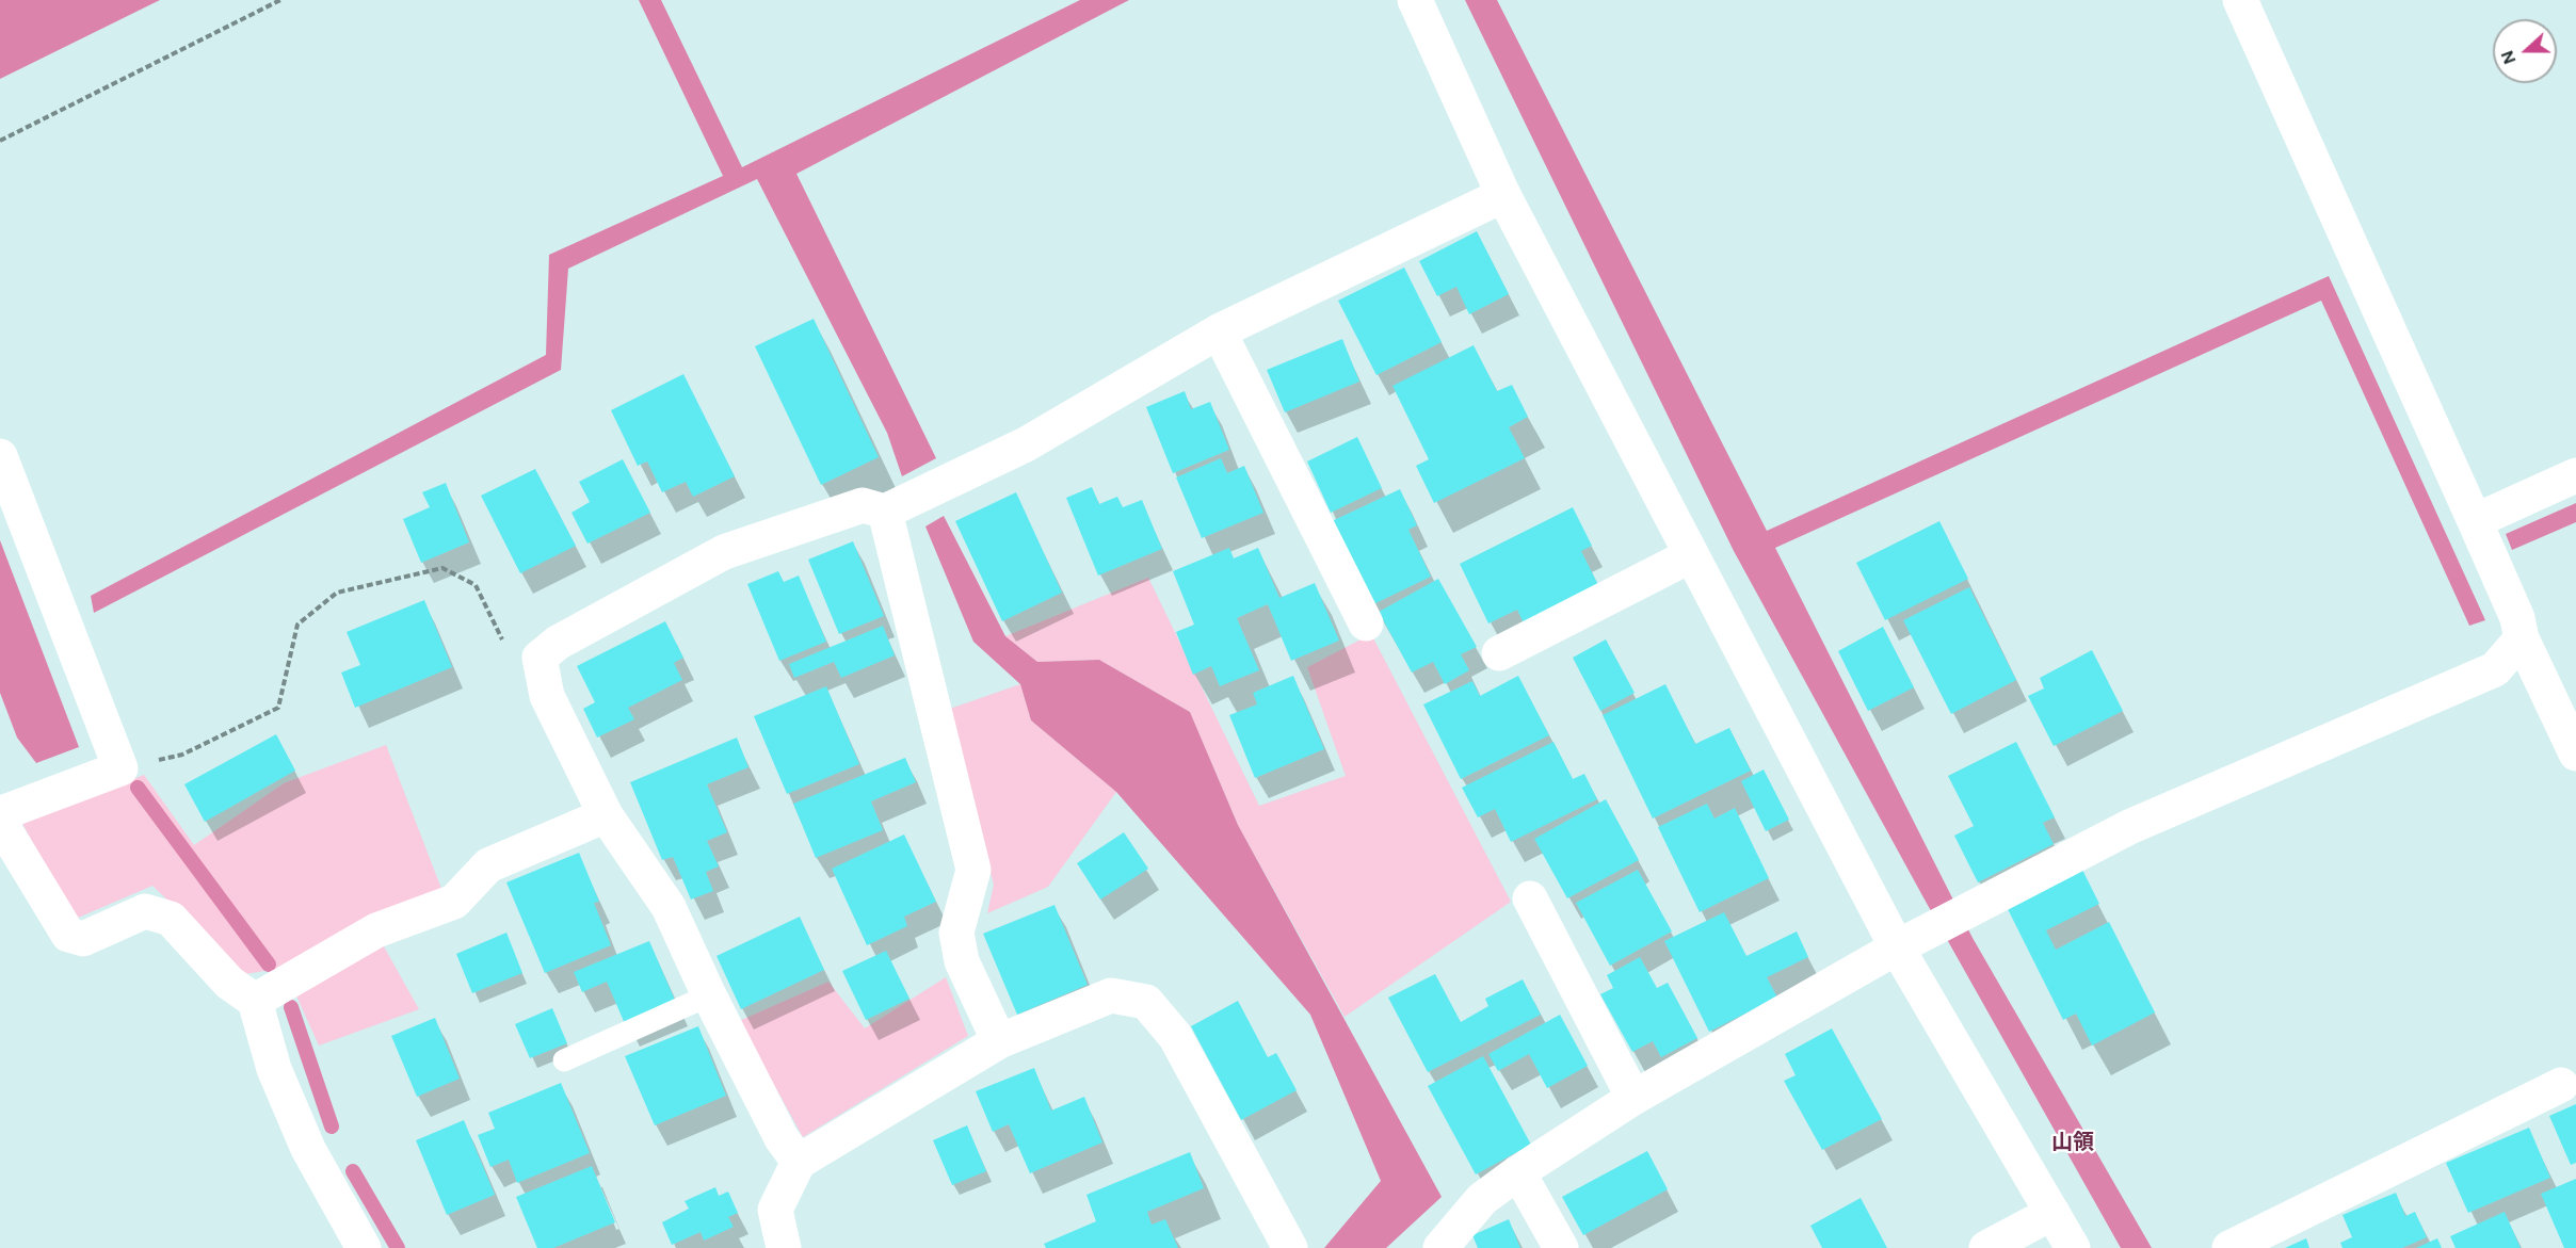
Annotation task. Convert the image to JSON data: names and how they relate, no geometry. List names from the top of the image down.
{
  "districts": ["山領"],
  "north": "left"
}
